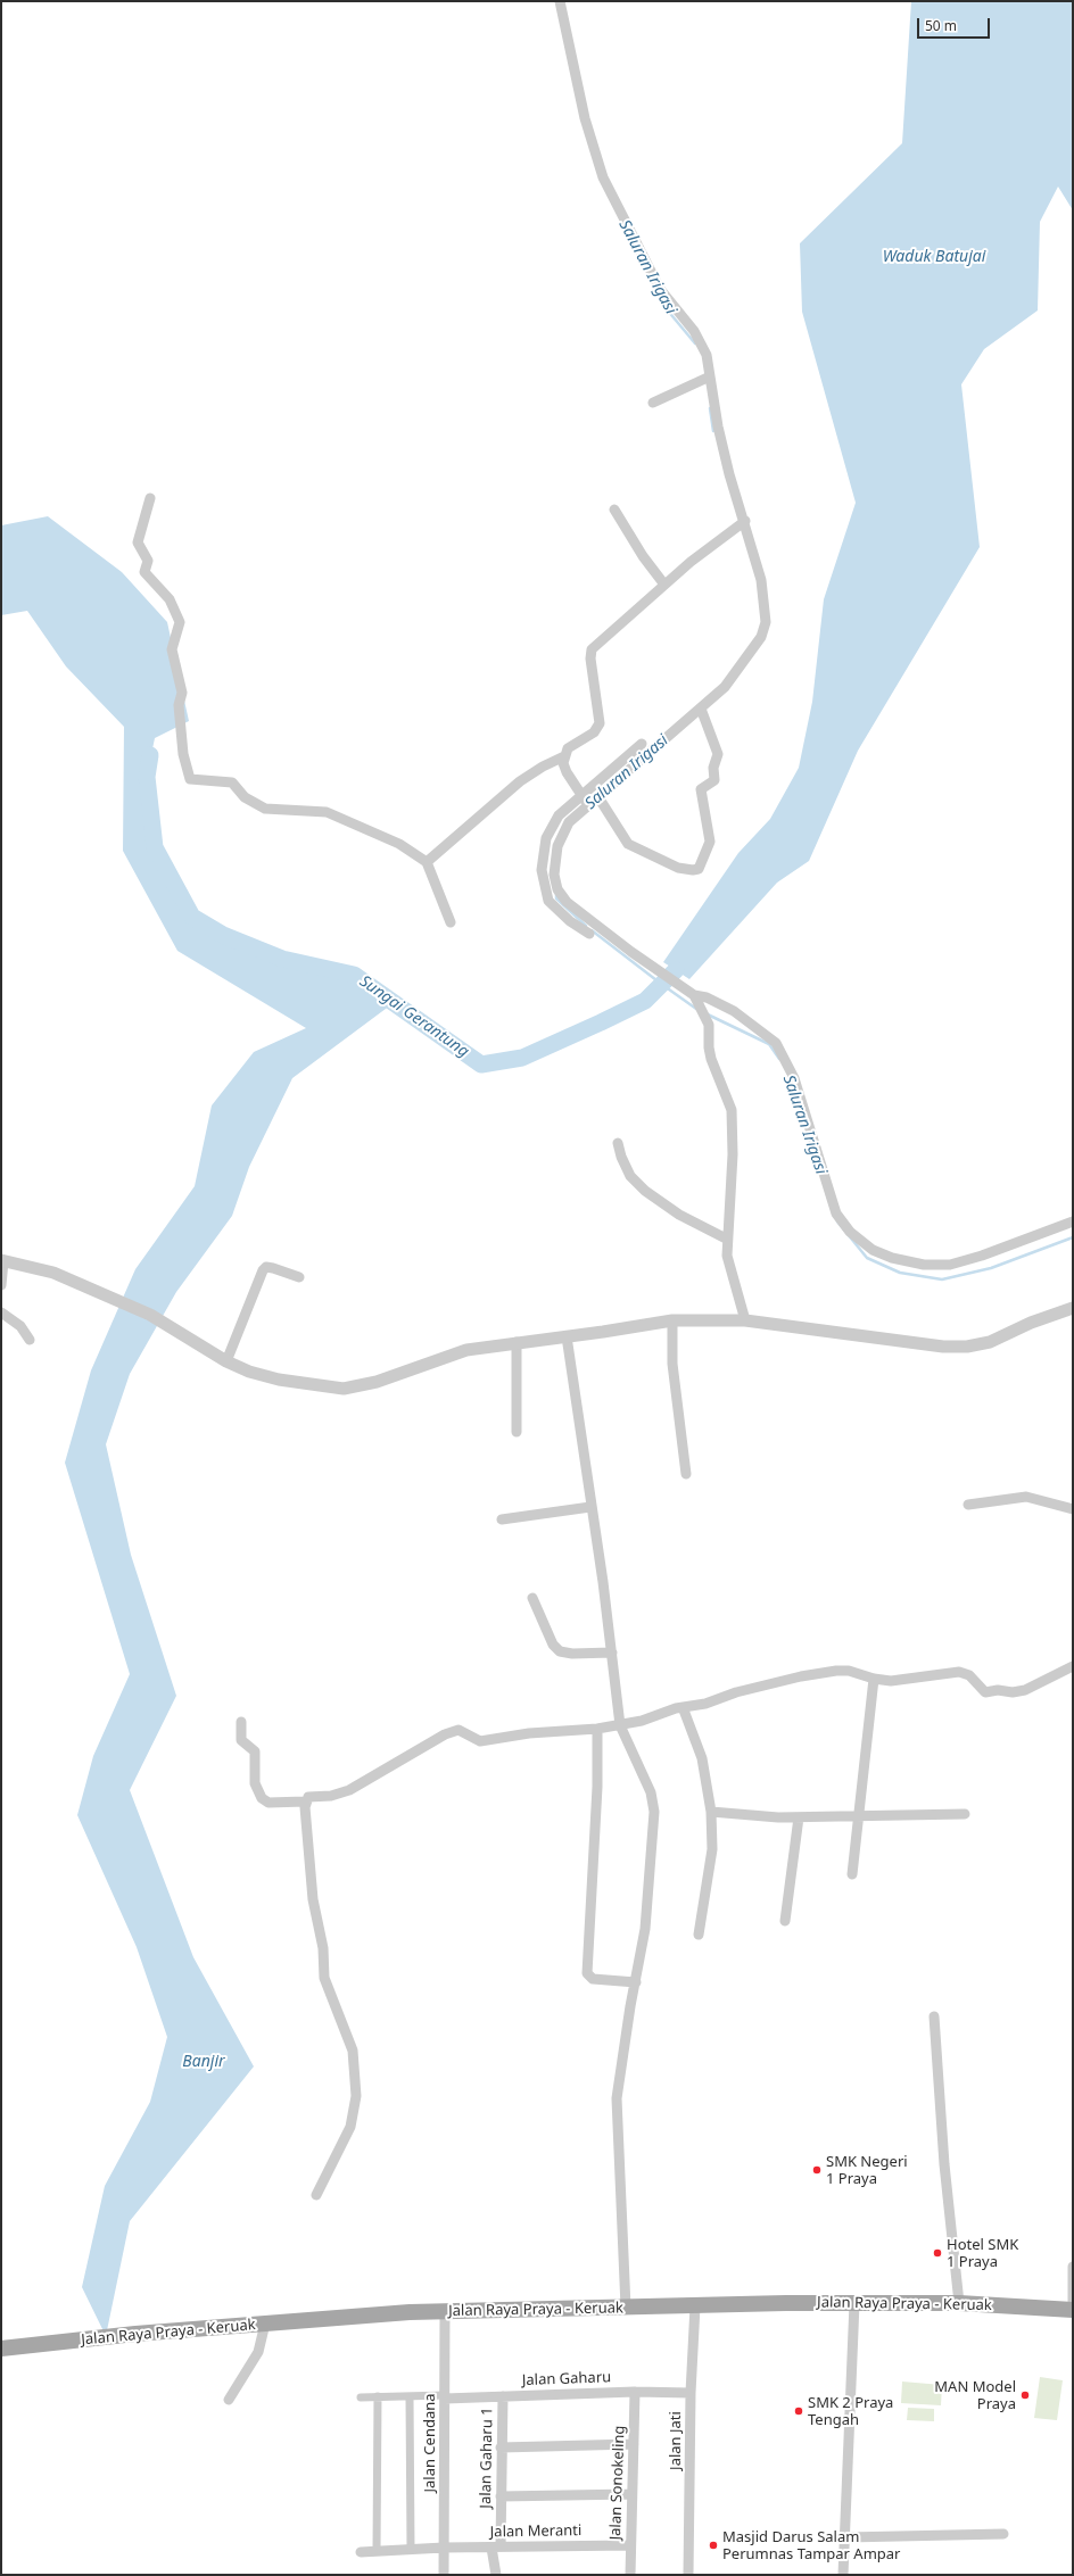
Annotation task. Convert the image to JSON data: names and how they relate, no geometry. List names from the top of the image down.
{
  "streets": {
    "main road": ["Jalan Raya Praya - Keruak"],
    "street": [
      "Jalan Gaharu",
      "Jalan Jati",
      "Jalan Cendana",
      "Jalan Gaharu 1",
      "Jalan Sonokeling",
      "Jalan Meranti"
    ]
  },
  "crossings": [
    ["Jalan Raya Praya - Keruak", "Jalan Jati"],
    ["Jalan Raya Praya - Keruak", "Jalan Cendana"],
    ["Jalan Gaharu", "Jalan Jati"],
    ["Jalan Gaharu", "Jalan Cendana"],
    ["Jalan Gaharu", "Jalan Gaharu 1"],
    ["Jalan Gaharu", "Jalan Sonokeling"],
    ["Jalan Cendana", "Jalan Meranti"],
    ["Jalan Gaharu 1", "Jalan Meranti"],
    ["Jalan Sonokeling", "Jalan Meranti"]
  ],
  "water": [
    "Waduk Batujai",
    "Saluran Irigasi",
    "Sungai Gerantung",
    "Banjir"
  ],
  "places": [
    "SMK Negeri 1 Praya",
    "Hotel SMK 1 Praya",
    "MAN Model Praya",
    "SMK 2 Praya Tengah",
    "Masjid Darus Salam Perumnas Tampar Ampar"
  ],
  "scale_bar": "50 m"
}
